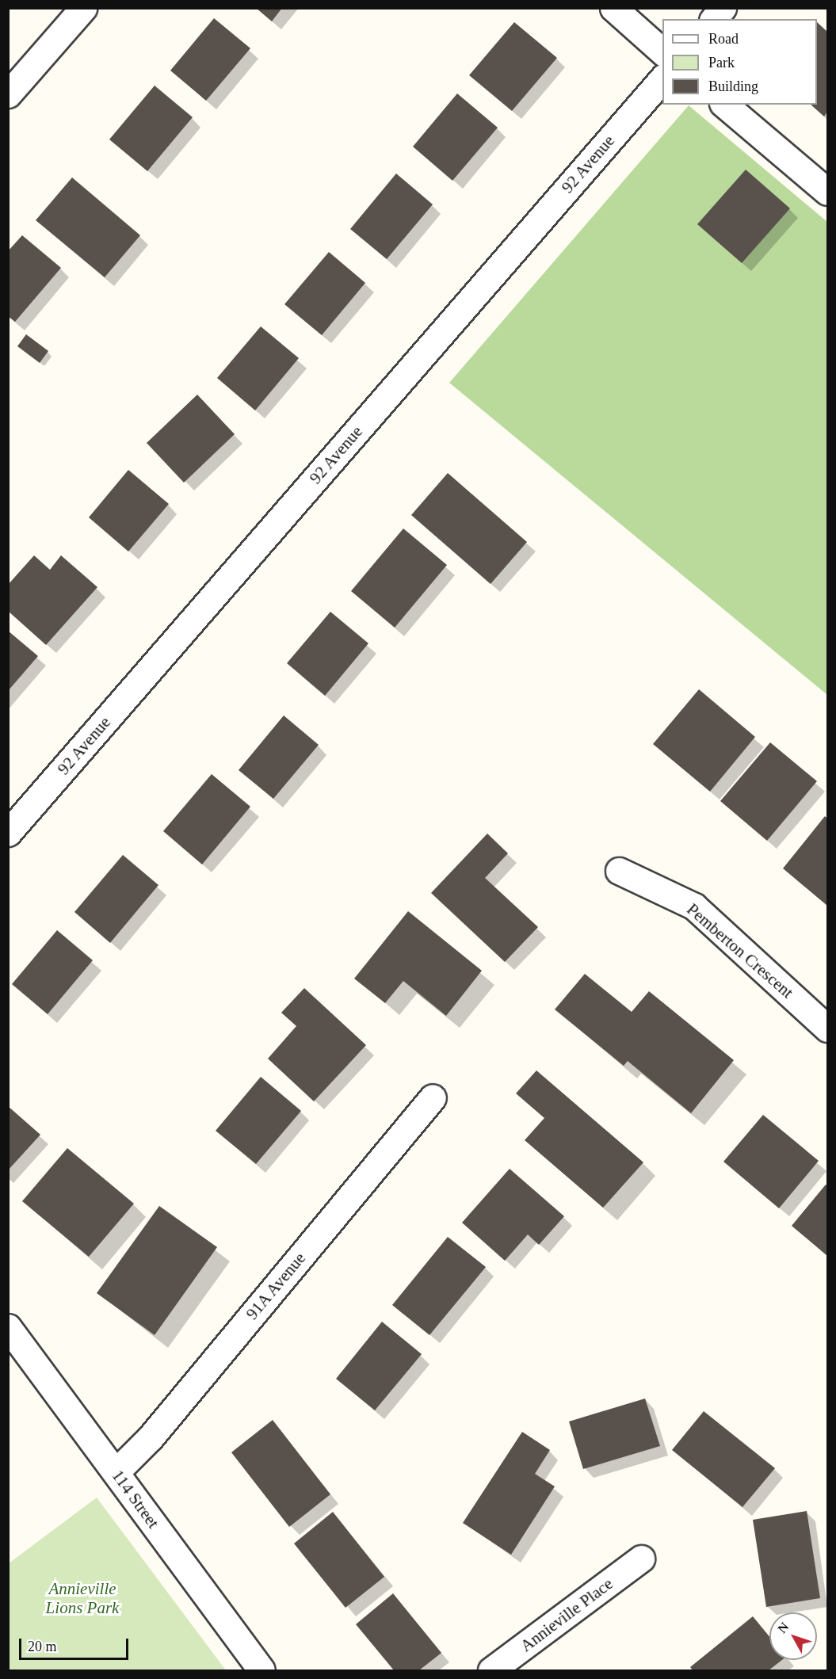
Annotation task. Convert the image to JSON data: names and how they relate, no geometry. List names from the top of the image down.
{
  "streets": {
    "street": [
      "92 Avenue",
      "Pemberton Crescent",
      "91A Avenue",
      "114 Street",
      "Annieville Place"
    ]
  },
  "crossings": [
    ["91A Avenue", "114 Street"]
  ],
  "parks": ["Annieville Lions Park"],
  "legend": ["Road", "Park", "Building"],
  "scale_bar": "20 m",
  "north": "top left"
}
